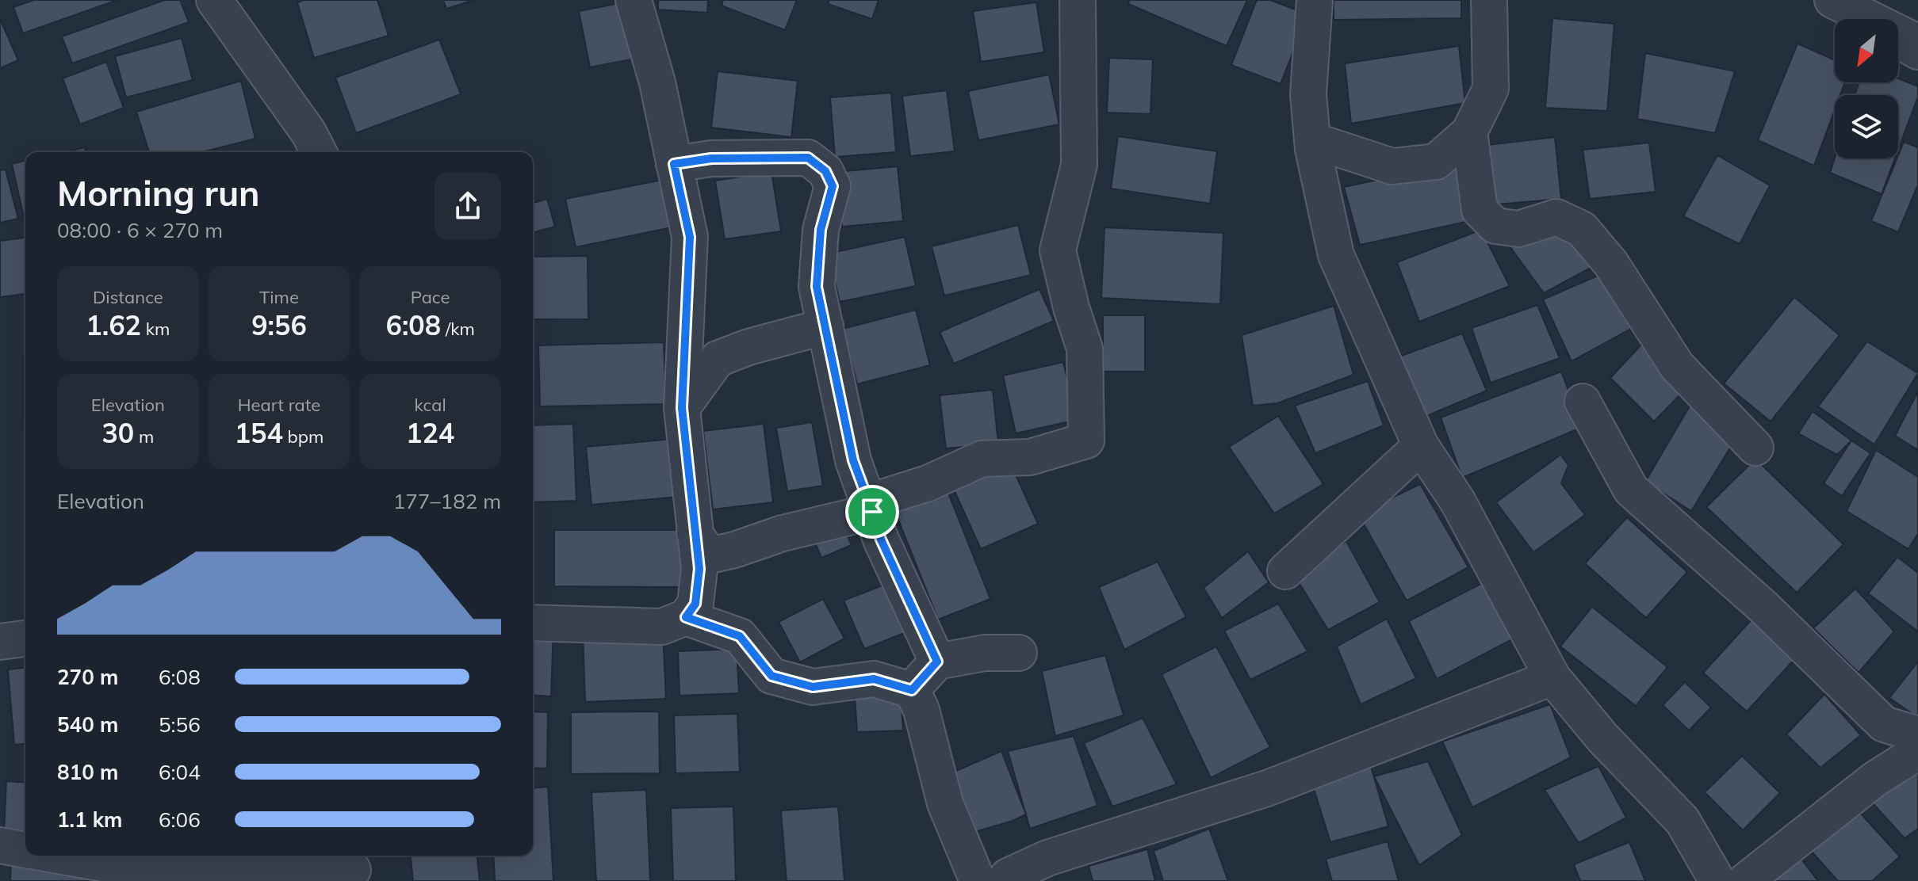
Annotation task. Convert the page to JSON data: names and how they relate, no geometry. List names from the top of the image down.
{
  "north": "bottom left",
  "page": {
    "heading": ["Morning run", "08:00 · 6 × 270 m"],
    "stats": [
      ["Distance", "1.62 km"],
      ["Time", "9:56"],
      ["Pace", "6:08 /km"],
      ["Elevation", "30 m"],
      ["Heart rate", "154 bpm"],
      ["kcal", "124"]
    ],
    "chart": ["Elevation", "177–182 m"],
    "list": [
      {
        "name": "270 m",
        "note": "6:08"
      },
      {
        "name": "540 m",
        "note": "5:56"
      },
      {
        "name": "810 m",
        "note": "6:04"
      },
      {
        "name": "1.1 km",
        "note": "6:06"
      }
    ]
  }
}
